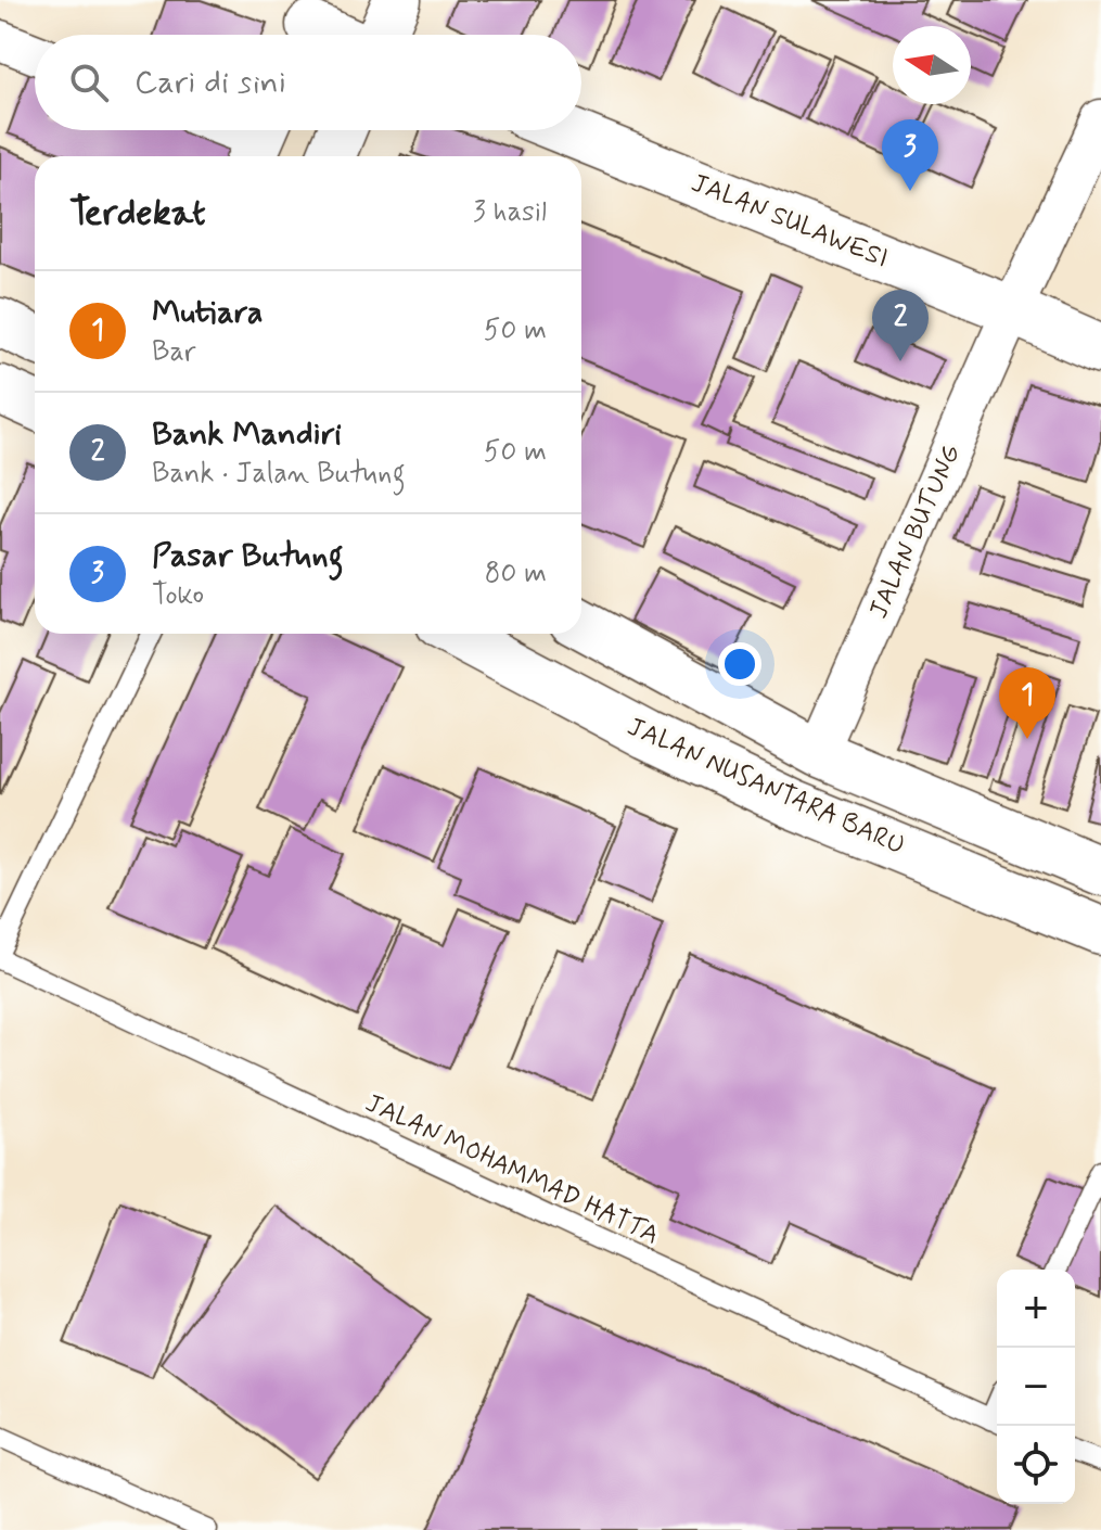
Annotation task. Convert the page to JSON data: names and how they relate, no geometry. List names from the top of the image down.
{
  "streets": {
    "main road": ["JALAN SULAWESI", "JALAN NUSANTARA BARU"],
    "street": ["JALAN BUTUNG"],
    "lane": ["JALAN MOHAMMAD HATTA"]
  },
  "crossings": [
    ["JALAN SULAWESI", "JALAN BUTUNG"],
    ["JALAN BUTUNG", "JALAN NUSANTARA BARU"]
  ],
  "north": "left",
  "page": {
    "search": "Cari di sini",
    "pins": ["3", "2", "1"],
    "heading": ["Terdekat", "3 hasil"],
    "list": [
      {
        "mark": "1",
        "name": "Mutiara",
        "note": "Bar",
        "value": "50 m"
      },
      {
        "mark": "2",
        "name": "Bank Mandiri",
        "note": "Bank · Jalan Butung",
        "value": "50 m"
      },
      {
        "mark": "3",
        "name": "Pasar Butung",
        "note": "Toko",
        "value": "80 m"
      }
    ],
    "map_buttons": ["+", "−"]
  }
}
